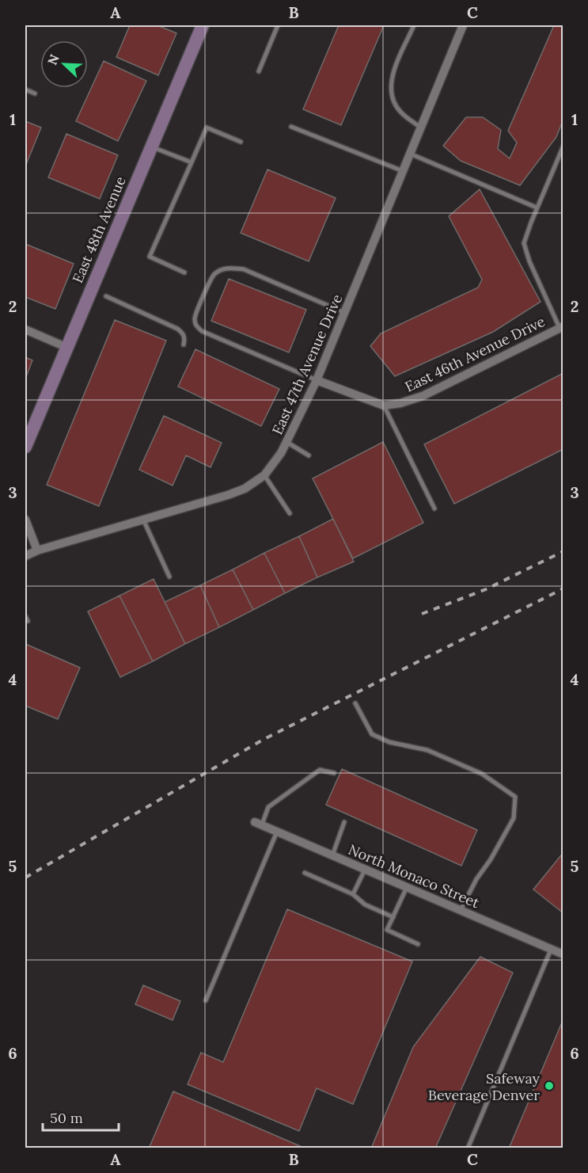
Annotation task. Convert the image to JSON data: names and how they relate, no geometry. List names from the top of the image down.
{
  "streets": {
    "street": [
      "East 48th Avenue",
      "East 46th Avenue Drive",
      "East 47th Avenue Drive",
      "North Monaco Street"
    ]
  },
  "places": ["Safeway Beverage Denver"],
  "scale_bar": "50 m",
  "north": "top left",
  "grid": {
    "columns": ["A", "B", "C"],
    "rows": [
      "1",
      "2",
      "3",
      "4",
      "5",
      "6"
    ]
  }
}
